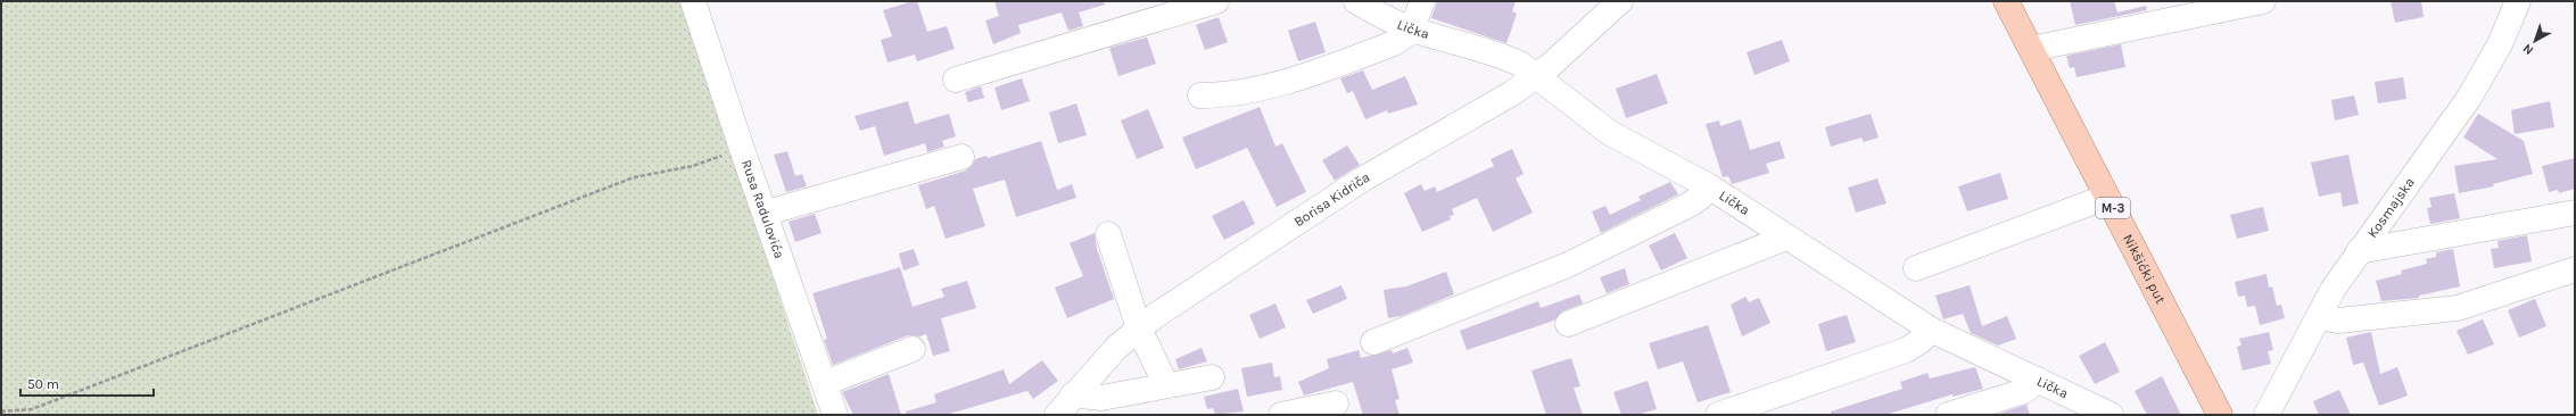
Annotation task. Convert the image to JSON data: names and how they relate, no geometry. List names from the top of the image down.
{
  "streets": {
    "main road": ["M-3", "Nikšićki put"],
    "street": [
      "Lička",
      "Borisa Kidriča",
      "Rusa Radulovića",
      "Kosmajska"
    ]
  },
  "crossings": [
    ["Lička", "Borisa Kidriča"]
  ],
  "scale_bar": "50 m",
  "north": "bottom left"
}
